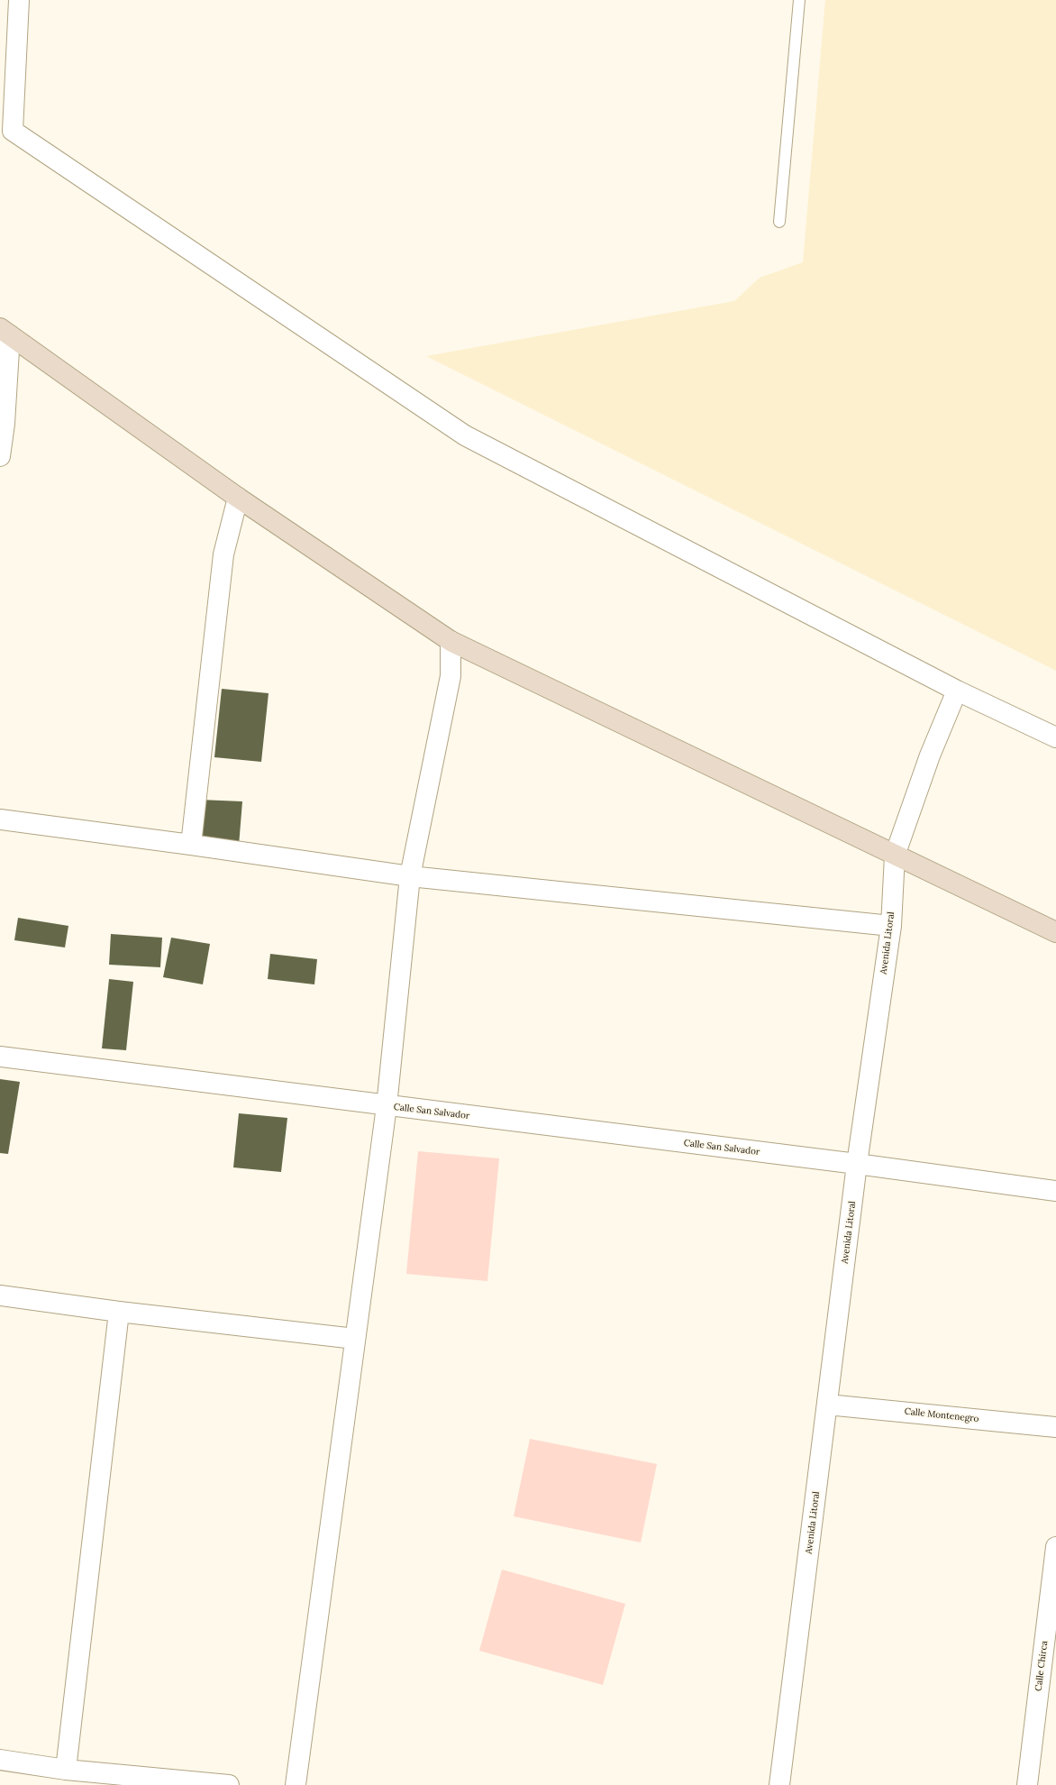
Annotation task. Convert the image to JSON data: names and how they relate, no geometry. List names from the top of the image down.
{
  "streets": {
    "street": [
      "Avenida Litoral",
      "Calle San Salvador",
      "Calle Montenegro",
      "Calle Chirca"
    ]
  },
  "crossings": [
    ["Avenida Litoral", "Calle San Salvador"],
    ["Avenida Litoral", "Calle Montenegro"]
  ]
}
